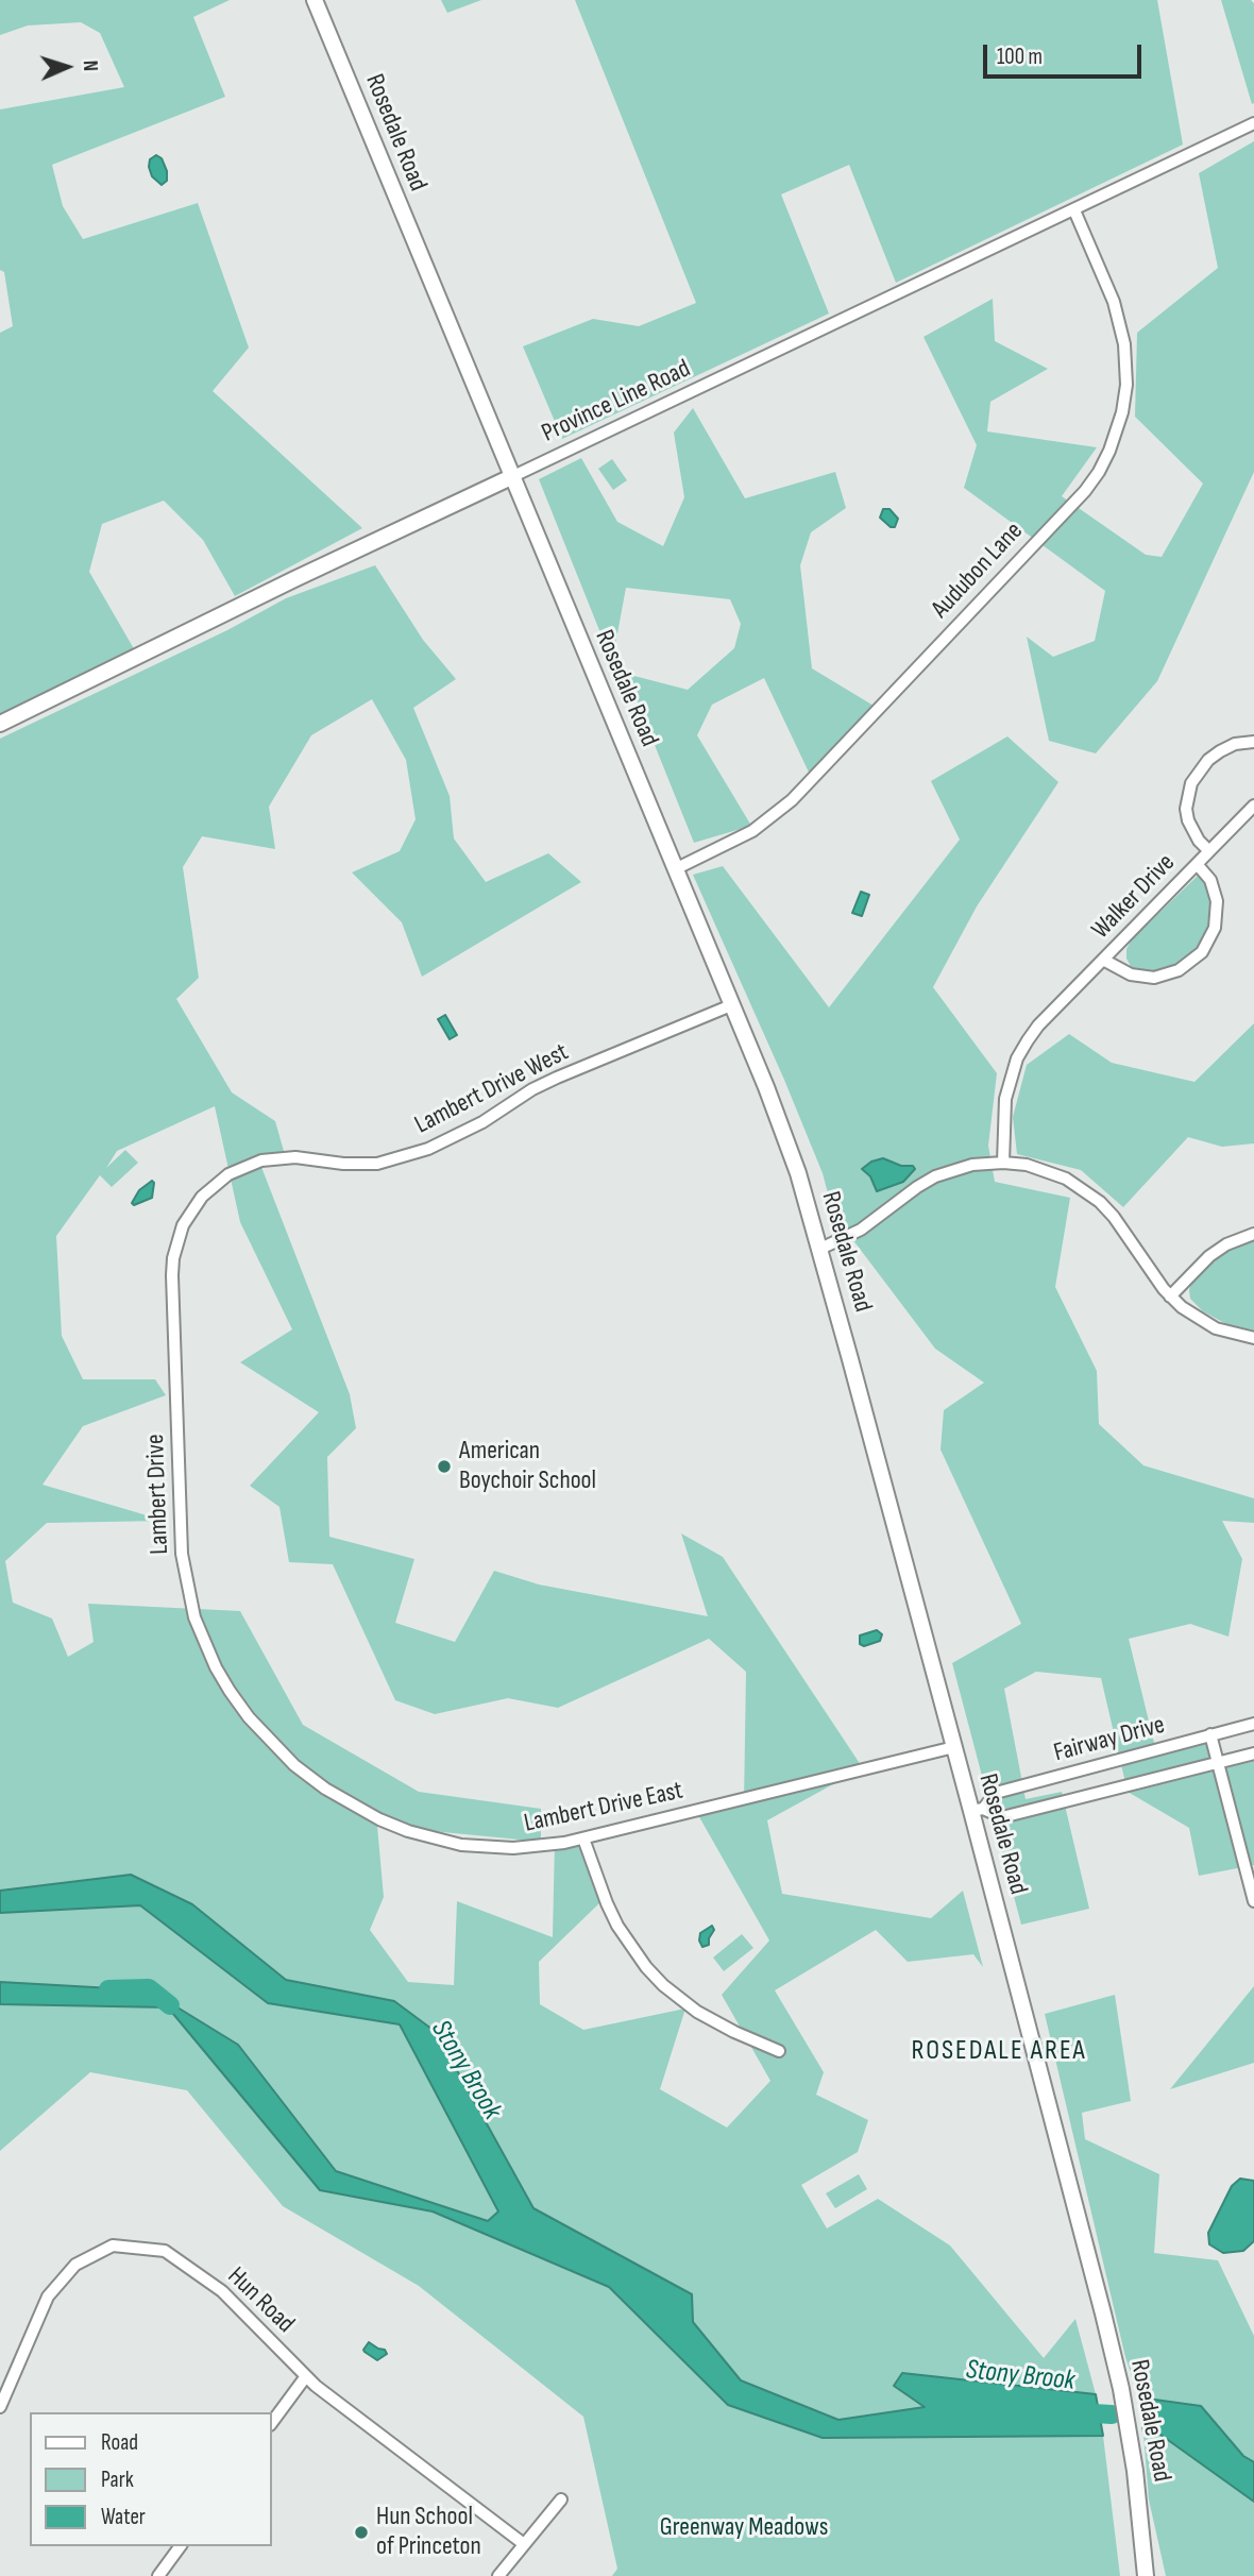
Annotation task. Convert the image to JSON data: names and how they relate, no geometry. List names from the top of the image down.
{
  "streets": {
    "street": [
      "Rosedale Road",
      "Province Line Road",
      "Audubon Lane",
      "Walker Drive",
      "Lambert Drive West",
      "Lambert Drive",
      "Fairway Drive",
      "Lambert Drive East",
      "Hun Road"
    ]
  },
  "crossings": [
    ["Rosedale Road", "Province Line Road"],
    ["Rosedale Road", "Audubon Lane"],
    ["Rosedale Road", "Lambert Drive West"],
    ["Rosedale Road", "Fairway Drive"],
    ["Rosedale Road", "Lambert Drive East"],
    ["Province Line Road", "Audubon Lane"],
    ["Lambert Drive West", "Lambert Drive"],
    ["Lambert Drive", "Lambert Drive East"]
  ],
  "districts": ["ROSEDALE AREA"],
  "water": ["Stony Brook"],
  "parks": ["Greenway Meadows"],
  "places": ["American Boychoir School", "Hun School of Princeton"],
  "legend": ["Road", "Park", "Water"],
  "scale_bar": "100 m",
  "north": "right"
}
